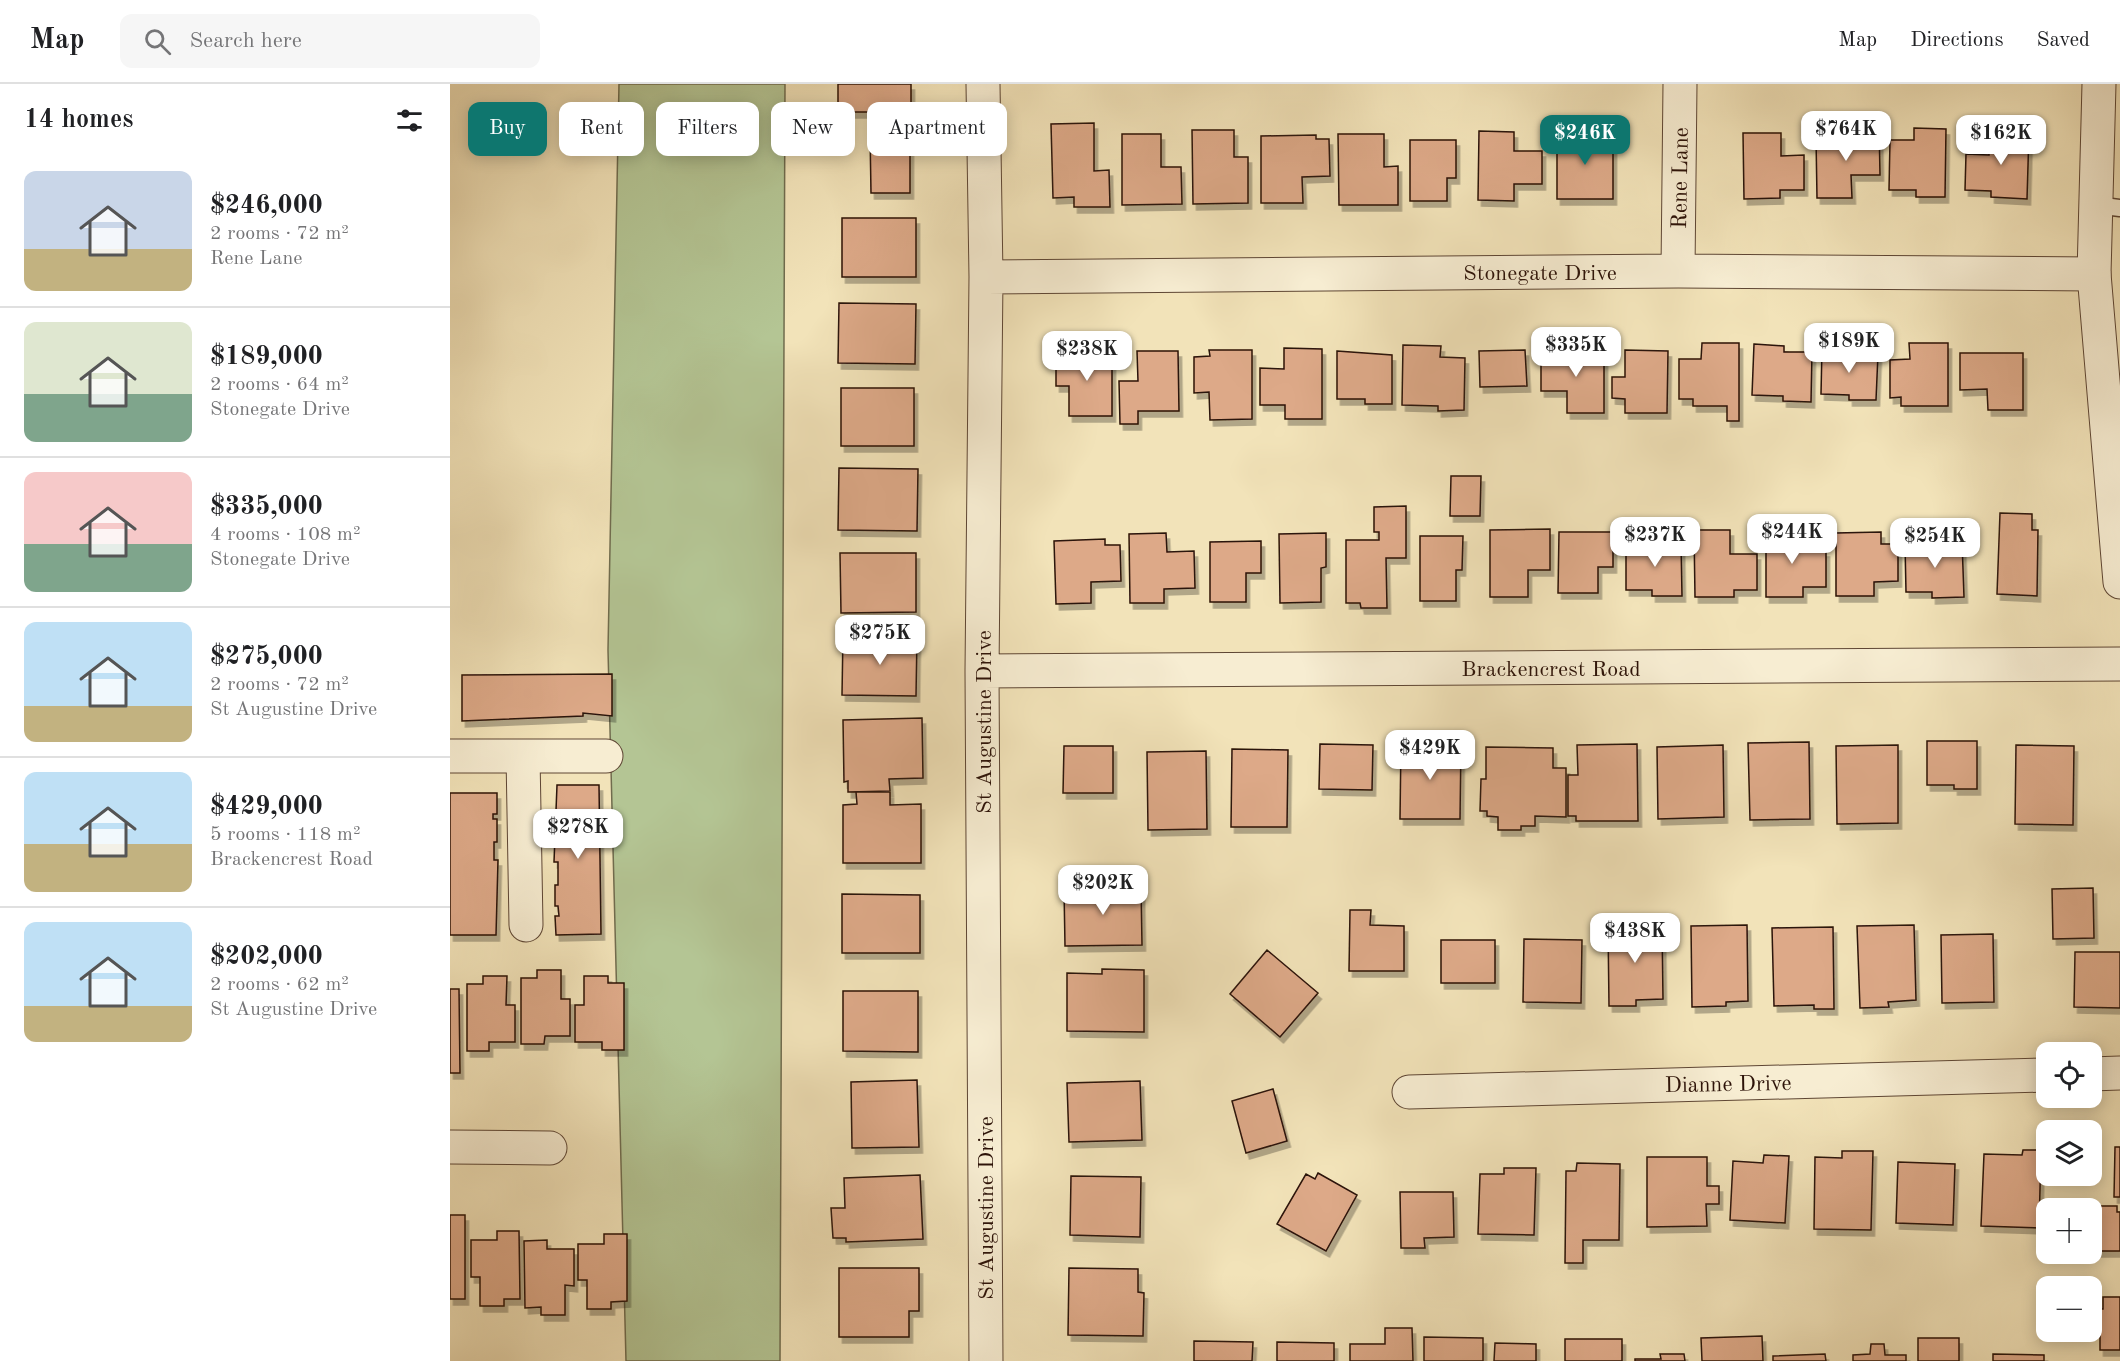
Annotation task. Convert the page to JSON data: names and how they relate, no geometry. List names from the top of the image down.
{
  "streets": {
    "street": [
      "Rene Lane",
      "Stonegate Drive",
      "Brackencrest Road",
      "St Augustine Drive",
      "Dianne Drive"
    ]
  },
  "crossings": [
    ["Rene Lane", "Stonegate Drive"],
    ["Stonegate Drive", "St Augustine Drive"],
    ["Brackencrest Road", "St Augustine Drive"]
  ],
  "page": {
    "header": "Map",
    "search": "Search here",
    "nav": ["Map", "Directions", "Saved"],
    "heading": "14 homes",
    "chip": [
      "Buy",
      "Rent",
      "Filters",
      "New",
      "Apartment"
    ],
    "price": [
      "$764K",
      "$246K",
      "$162K",
      "$189K",
      "$335K",
      "$238K",
      "$244K",
      "$237K",
      "$254K",
      "$275K",
      "$429K",
      "$278K",
      "$202K",
      "$438K"
    ],
    "list": [
      {
        "name": "$246,000",
        "note": "2 rooms · 72 m² · Rene Lane"
      },
      {
        "name": "$189,000",
        "note": "2 rooms · 64 m² · Stonegate Drive"
      },
      {
        "name": "$335,000",
        "note": "4 rooms · 108 m² · Stonegate Drive"
      },
      {
        "name": "$275,000",
        "note": "2 rooms · 72 m² · St Augustine Drive"
      },
      {
        "name": "$429,000",
        "note": "5 rooms · 118 m² · Brackencrest Road"
      },
      {
        "name": "$202,000",
        "note": "2 rooms · 62 m² · St Augustine Drive"
      }
    ],
    "map_buttons": ["+", "−"]
  }
}
